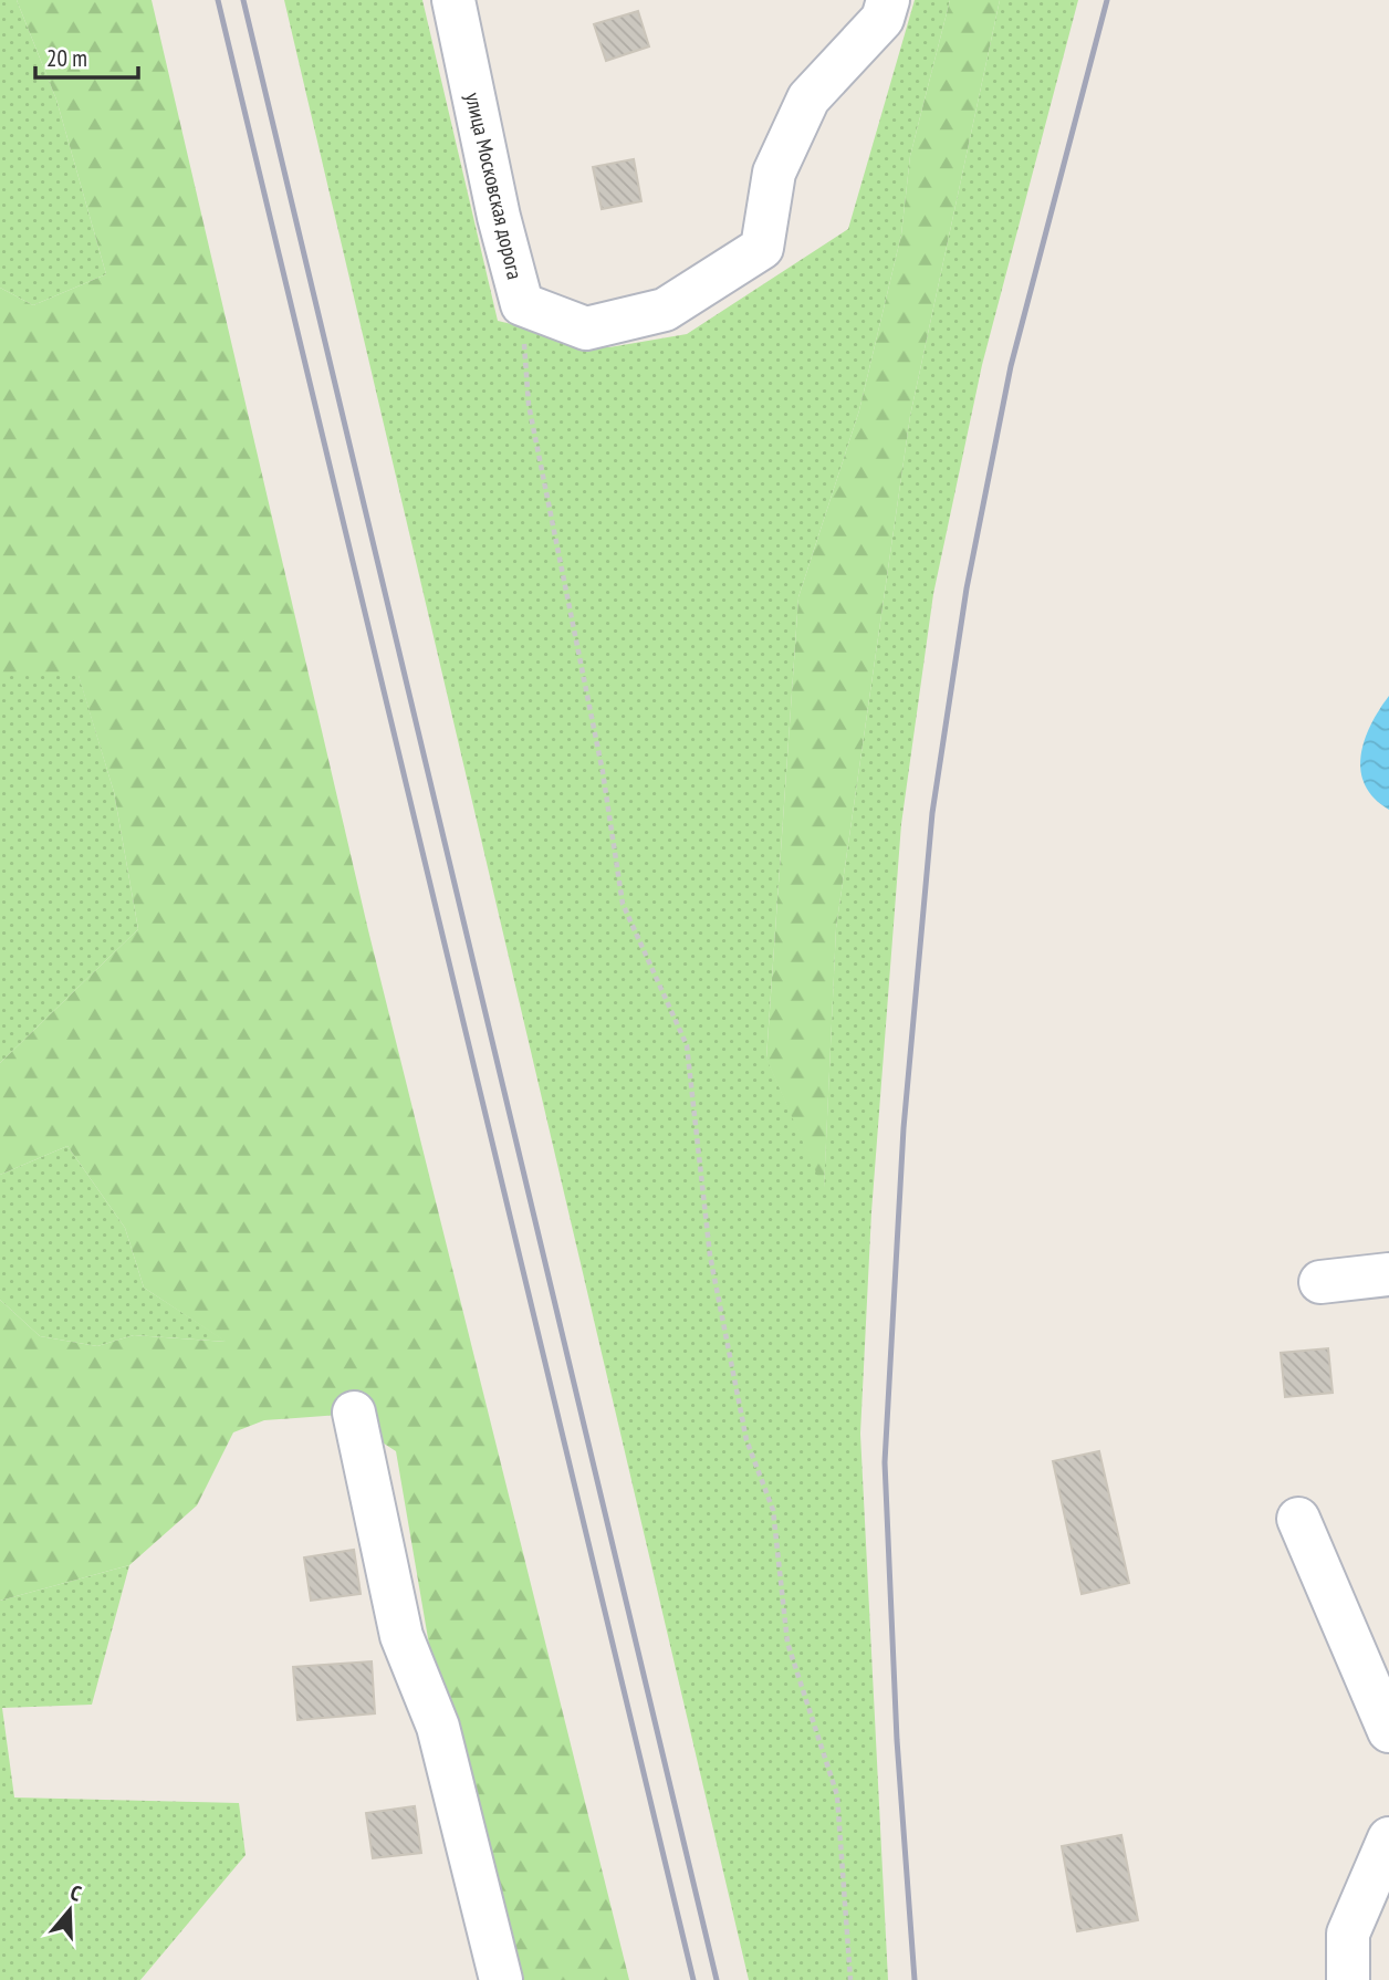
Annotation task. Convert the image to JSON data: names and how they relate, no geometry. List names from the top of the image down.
{
  "streets": {
    "street": ["улица Московская дорога"]
  },
  "scale_bar": "20 m",
  "north": "top"
}
